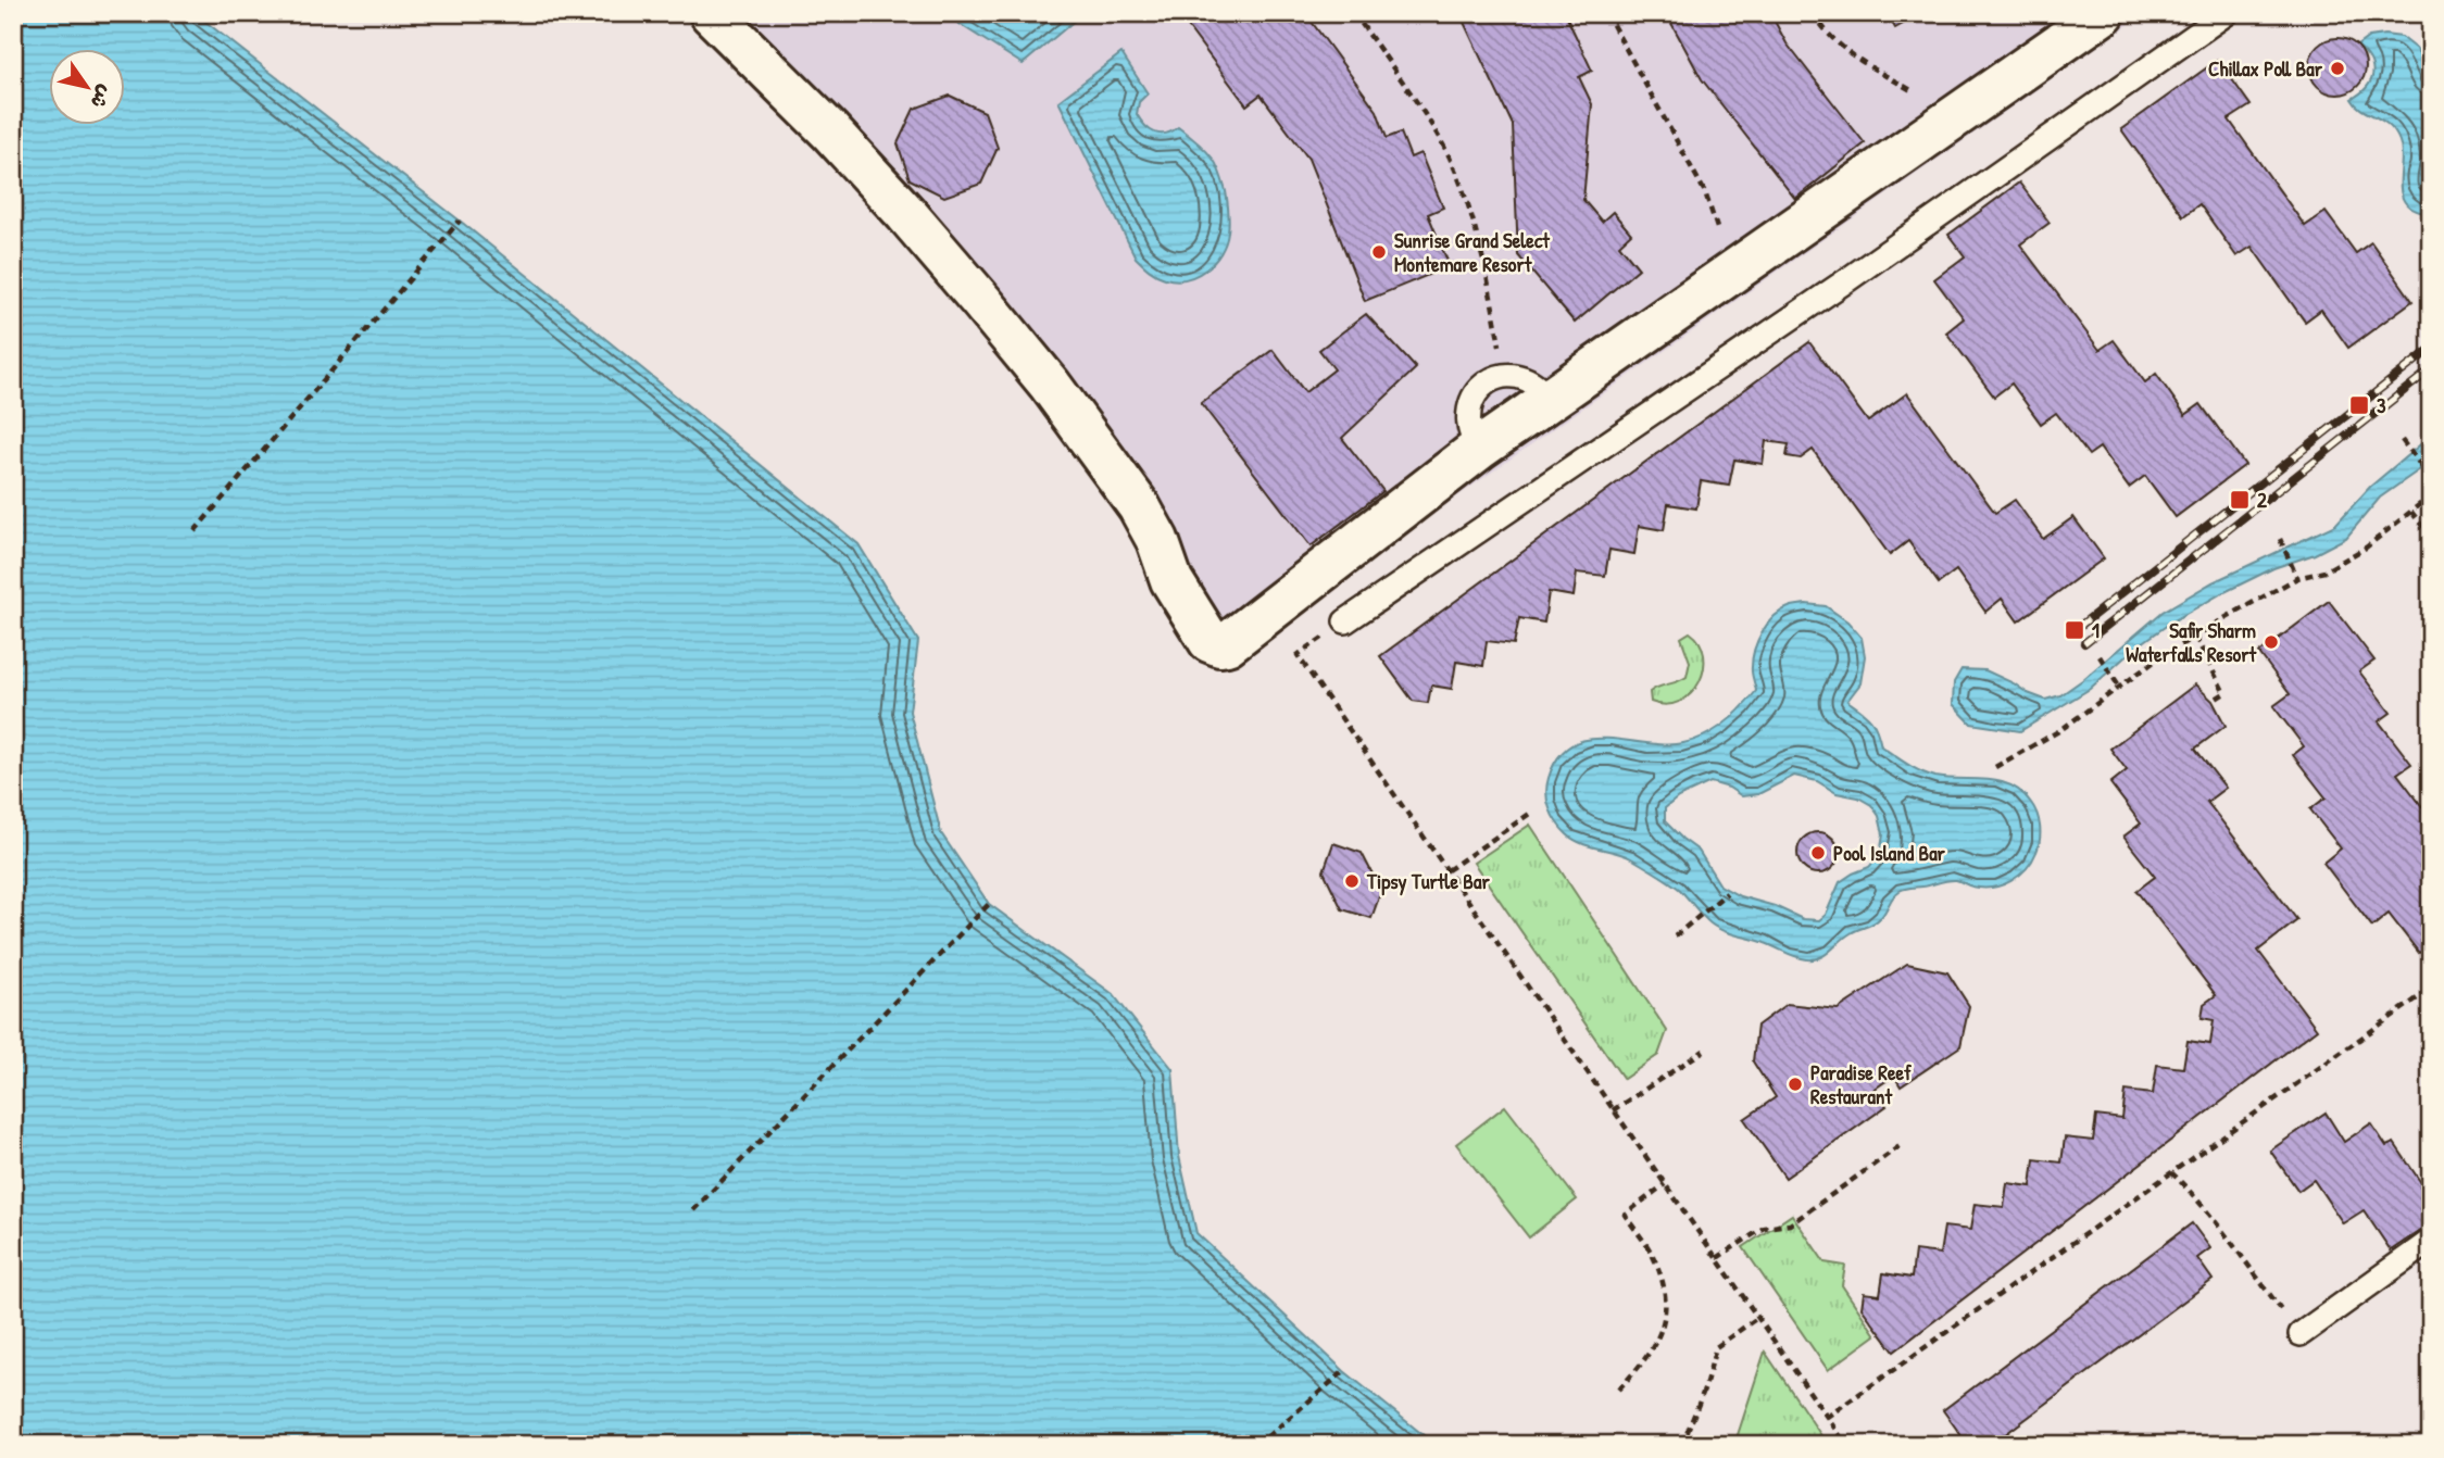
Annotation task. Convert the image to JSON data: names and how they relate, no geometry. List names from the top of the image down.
{
  "places": {
    "other": [
      "Chillax Poll Bar",
      "Sunrise Grand Select Montemare Resort",
      "Safir Sharm Waterfalls Resort",
      "Pool Island Bar",
      "Tipsy Turtle Bar",
      "Paradise Reef Restaurant"
    ],
    "transit": ["3", "2", "1"]
  },
  "north": "bottom right"
}
